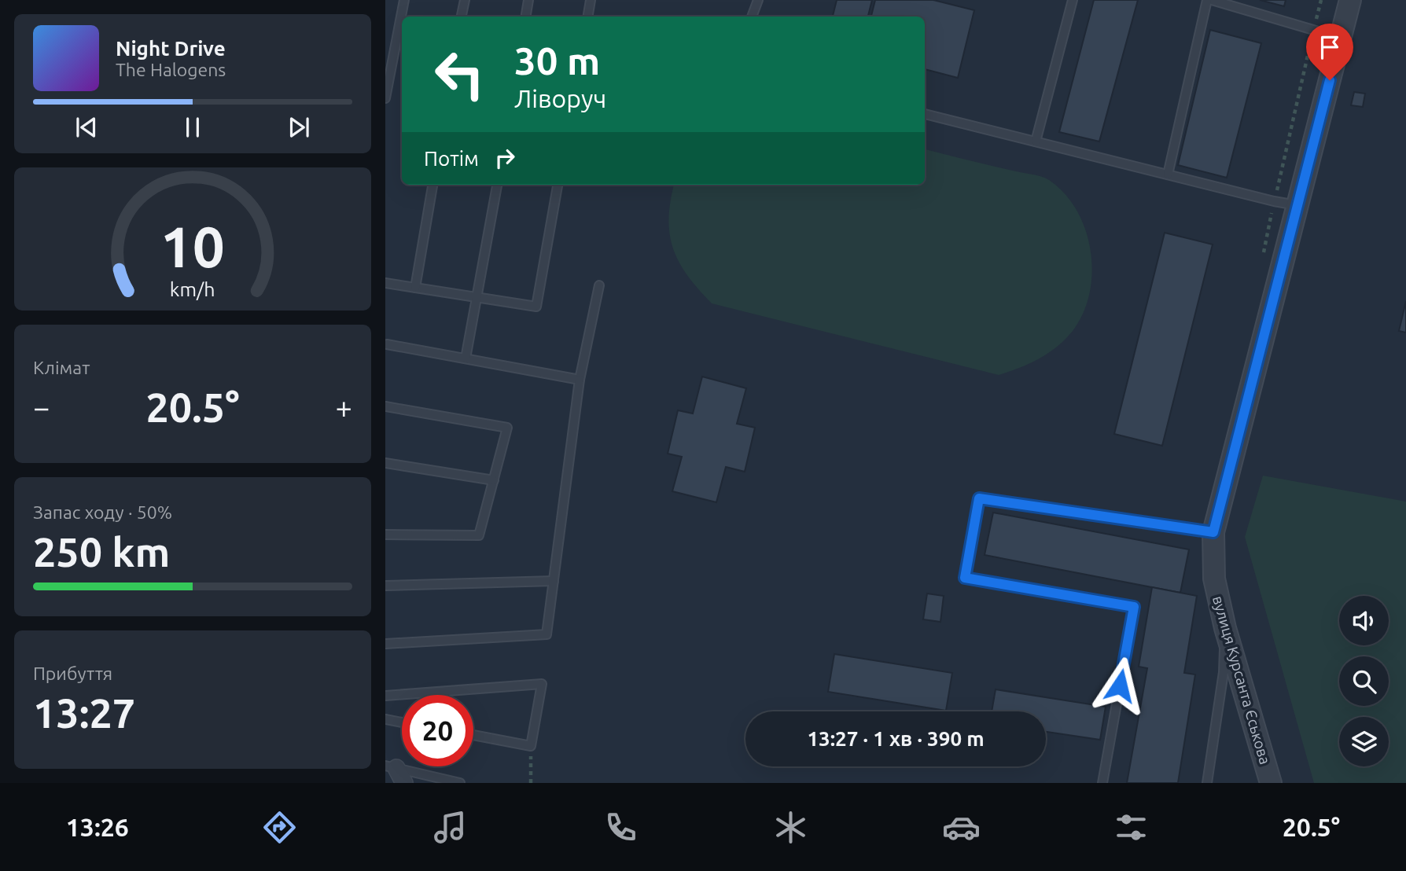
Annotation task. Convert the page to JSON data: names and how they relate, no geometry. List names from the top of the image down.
{
  "streets": {
    "street": ["вулиця Курсанта Єськова"]
  },
  "page": {
    "turn": ["30 m", "Ліворуч"],
    "song": ["Night Drive", "The Halogens"],
    "then": "Потім",
    "tile": [
      "Клімат",
      ["Запас ходу · 50%", "250 km"],
      ["Прибуття", "13:27"]
    ],
    "heat": ["−", "20.5°", "+"],
    "limit": "20",
    "trip": "13:27 · 1 хв · 390 m",
    "tabs": ["13:26", "20.5°"],
    "gauge": ["10", "km/h"]
  }
}
